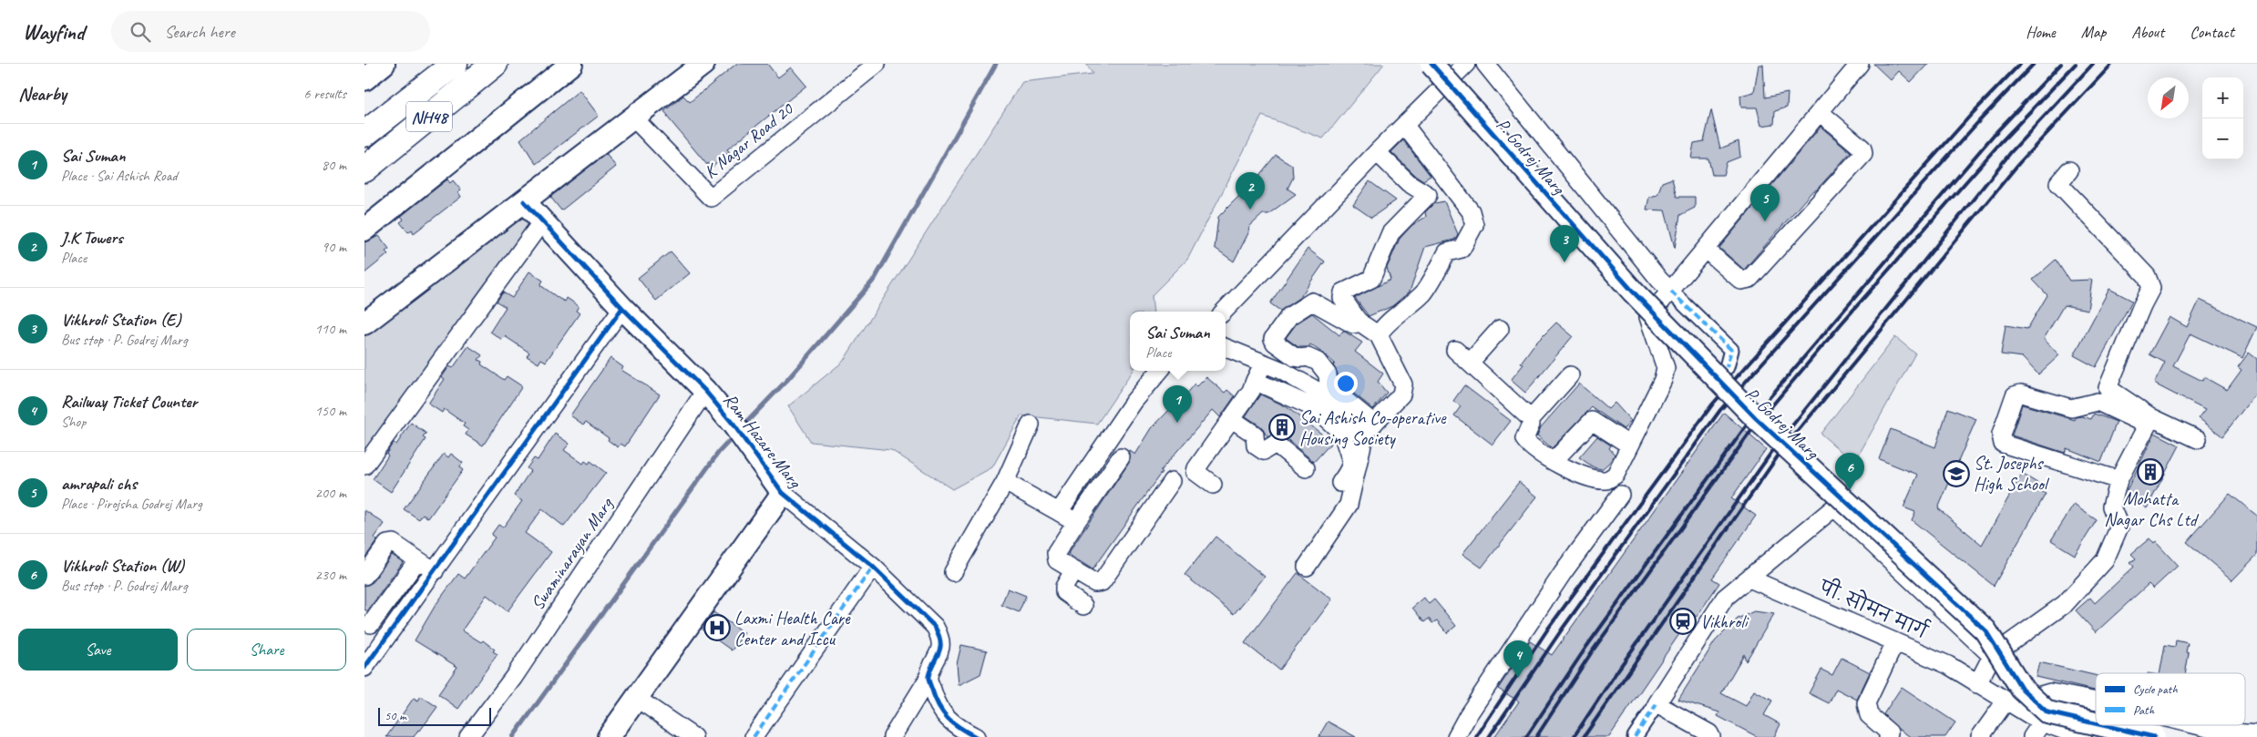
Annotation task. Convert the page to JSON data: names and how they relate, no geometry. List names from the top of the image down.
{
  "streets": {
    "highway": ["NH48"],
    "street": [
      "K Nagar Road 20",
      "P. Godrej Marg",
      "Ram Hazare Marg",
      "Swaminarayan Marg",
      "पी. सोमन मार्ग"
    ]
  },
  "crossings": [
    ["Ram Hazare Marg", "Swaminarayan Marg"]
  ],
  "places": {
    "building": ["Sai Ashish Co-operative Housing Society", "Mohatta Nagar Chs Ltd"],
    "school or university": ["St. Josephs High School"],
    "station": ["Vikhroli"],
    "hospital": ["Laxmi Health Care Center and Iccu"]
  },
  "legend": ["Cycle path", "Path"],
  "scale_bar": "50 m",
  "north": "bottom left",
  "page": {
    "header": "Wayfind",
    "search": "Search here",
    "nav": [
      "Home",
      "Map",
      "About",
      "Contact"
    ],
    "heading": ["Nearby", "6 results"],
    "map_buttons": ["+", "−"],
    "list": [
      {
        "mark": "1",
        "name": "Sai Suman",
        "note": "Place · Sai Ashish Road",
        "value": "80 m"
      },
      {
        "mark": "2",
        "name": "J.K Towers",
        "note": "Place",
        "value": "90 m"
      },
      {
        "mark": "3",
        "name": "Vikhroli Station (E)",
        "note": "Bus stop · P. Godrej Marg",
        "value": "110 m"
      },
      {
        "mark": "4",
        "name": "Railway Ticket Counter",
        "note": "Shop",
        "value": "150 m"
      },
      {
        "mark": "5",
        "name": "amrapali chs",
        "note": "Place · Pirojsha Godrej Marg",
        "value": "200 m"
      },
      {
        "mark": "6",
        "name": "Vikhroli Station (W)",
        "note": "Bus stop · P. Godrej Marg",
        "value": "230 m"
      }
    ],
    "pins": [
      "2",
      "5",
      "3",
      "1",
      "6",
      "4"
    ],
    "popup": ["Sai Suman", "Place"],
    "buttons": ["Save", "Share"],
    "scale": "50 m"
  }
}
